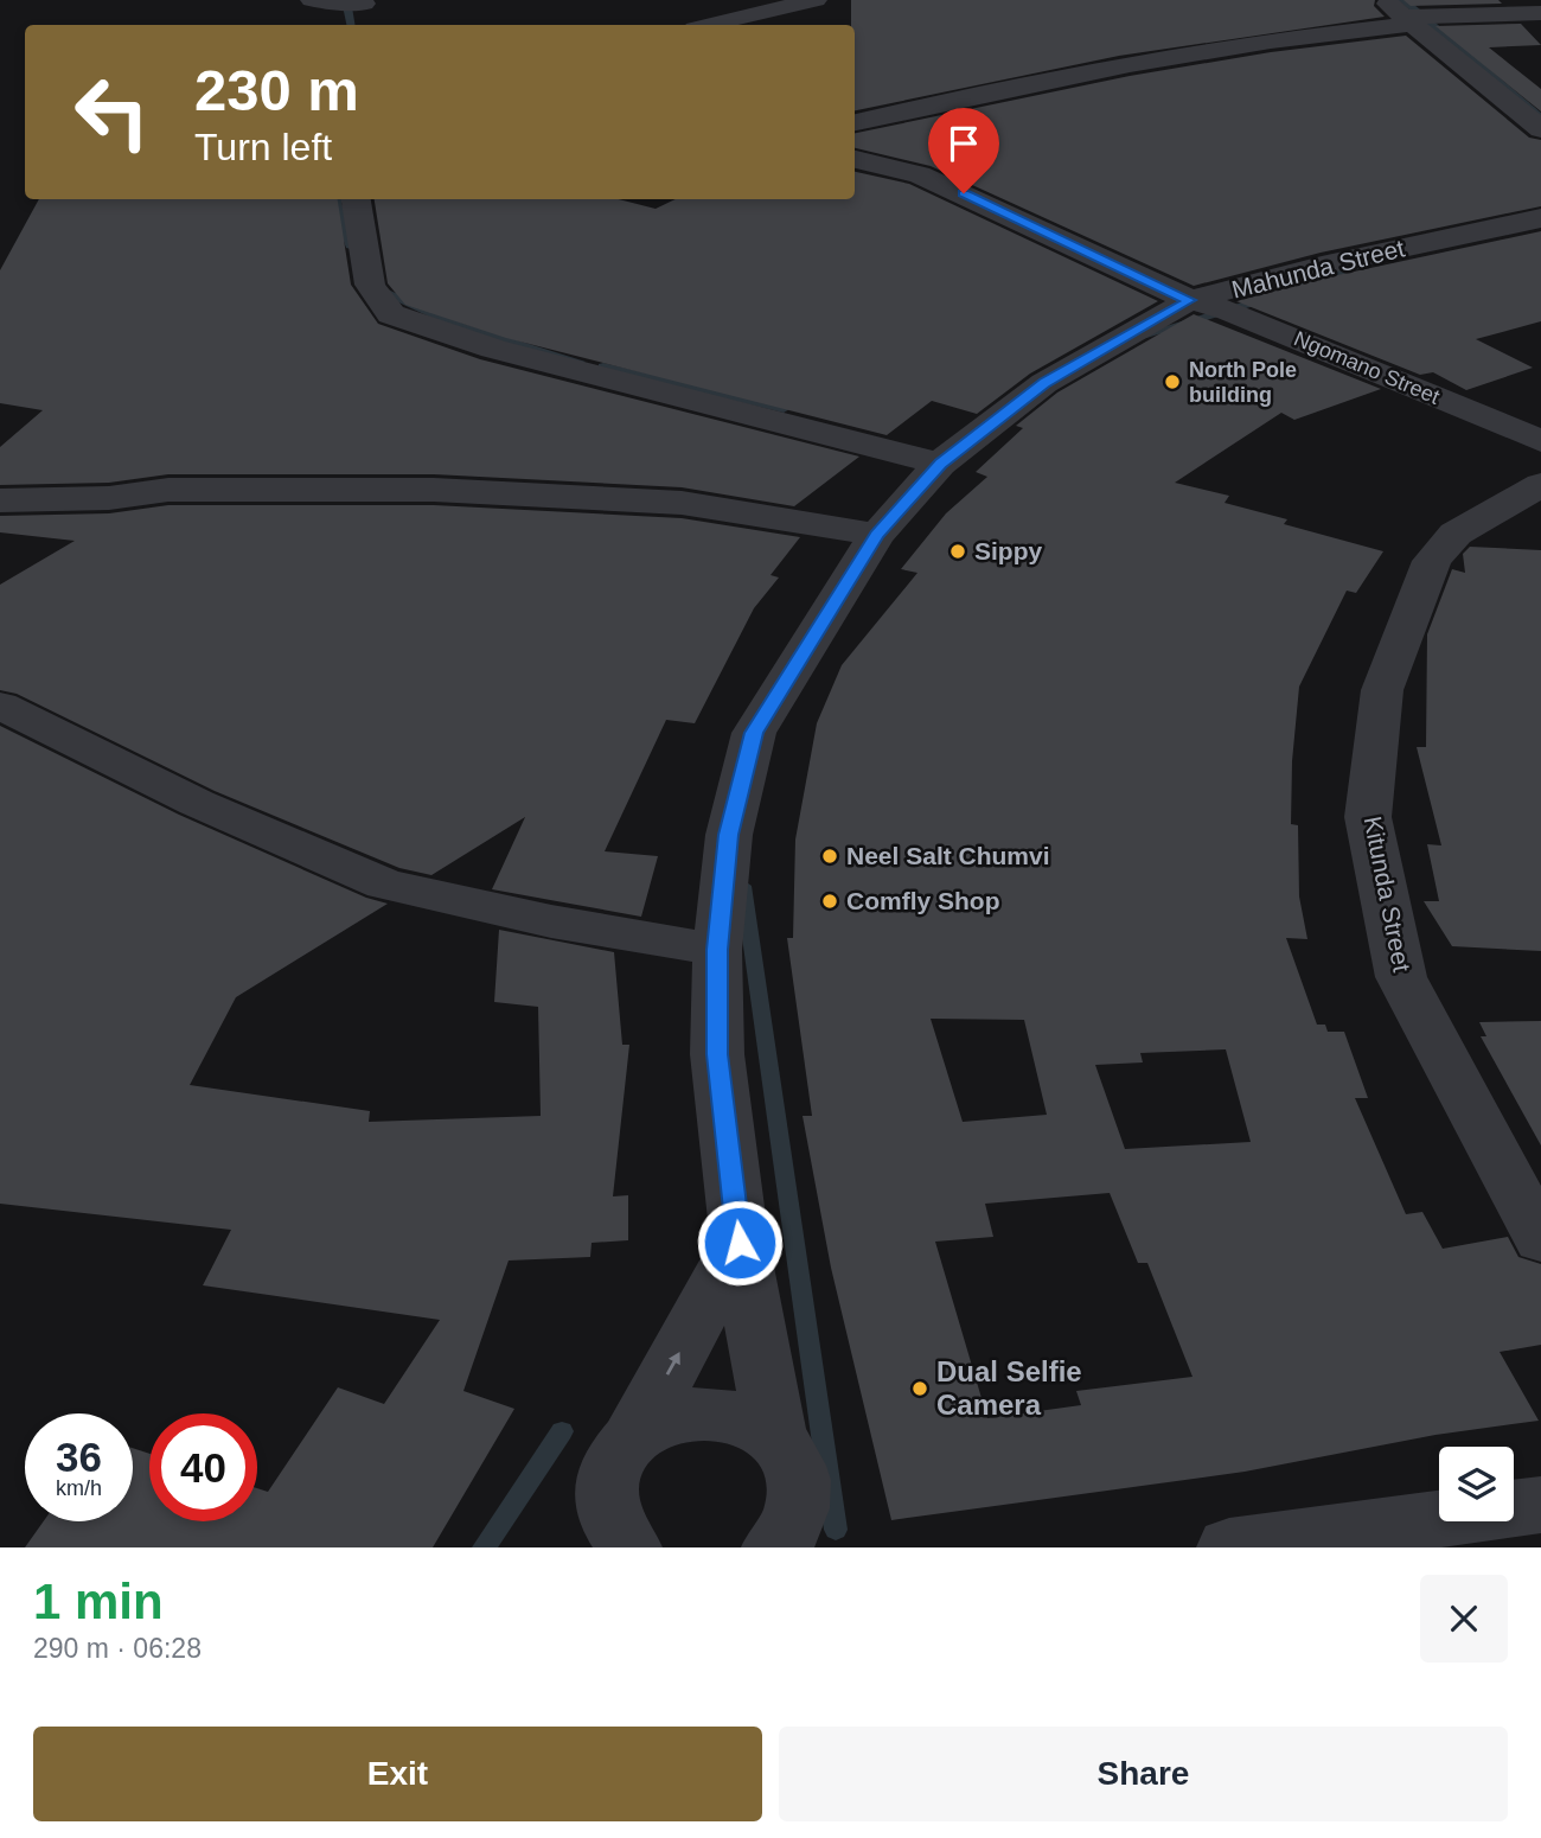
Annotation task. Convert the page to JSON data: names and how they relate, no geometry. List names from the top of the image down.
{
  "streets": {
    "street": ["Mahunda Street", "Ngomano Street", "Kitunda Street"]
  },
  "crossings": [
    ["Mahunda Street", "Ngomano Street"]
  ],
  "places": [
    "North Pole building",
    "Sippy",
    "Neel Salt Chumvi",
    "Comfly Shop",
    "Dual Selfie Camera"
  ],
  "page": {
    "turn": ["230 m", "Turn left"],
    "speed": "36 km/h",
    "limit": "40",
    "heading": ["1 min", "290 m · 06:28"],
    "buttons": ["Exit", "Share"]
  }
}
